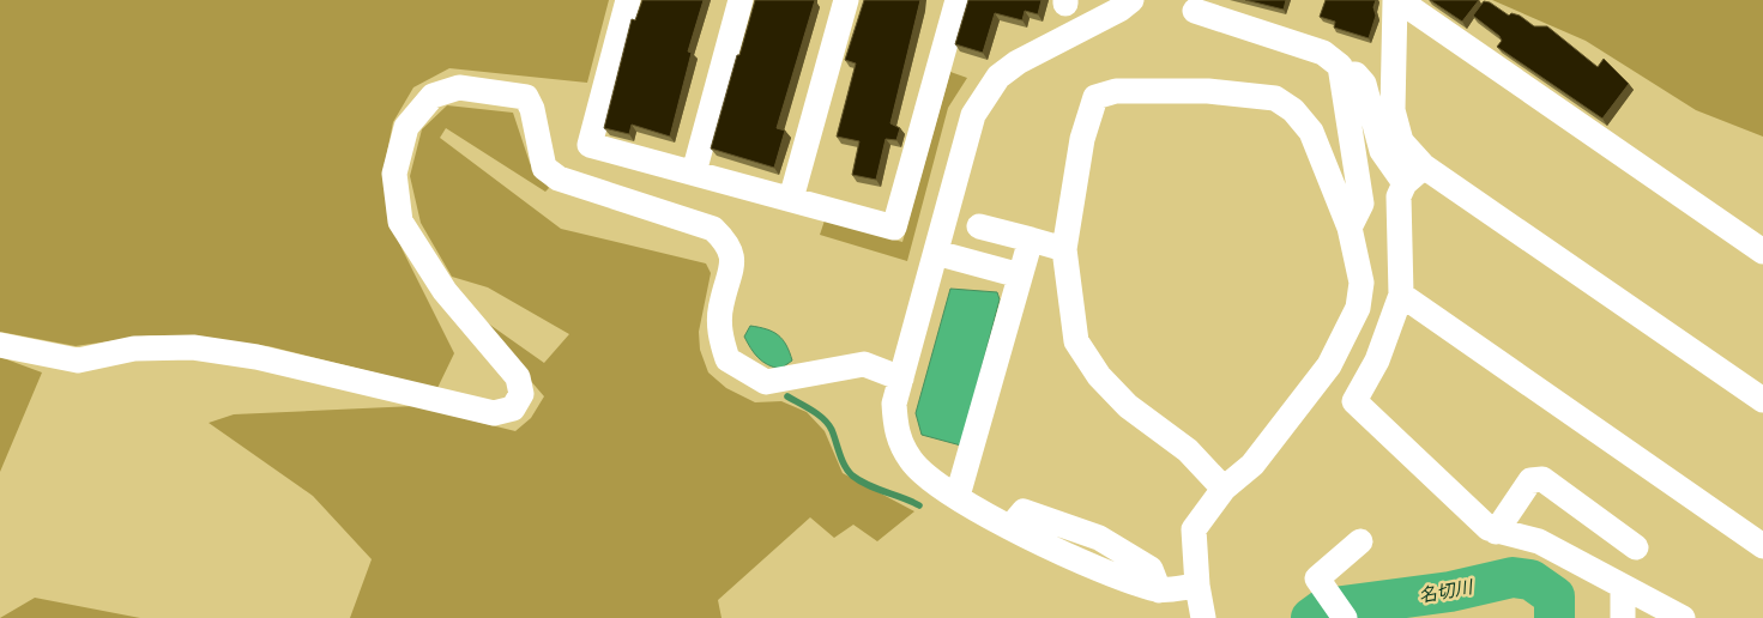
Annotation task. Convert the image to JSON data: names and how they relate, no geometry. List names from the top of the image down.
{
  "water": ["名切川"]
}
